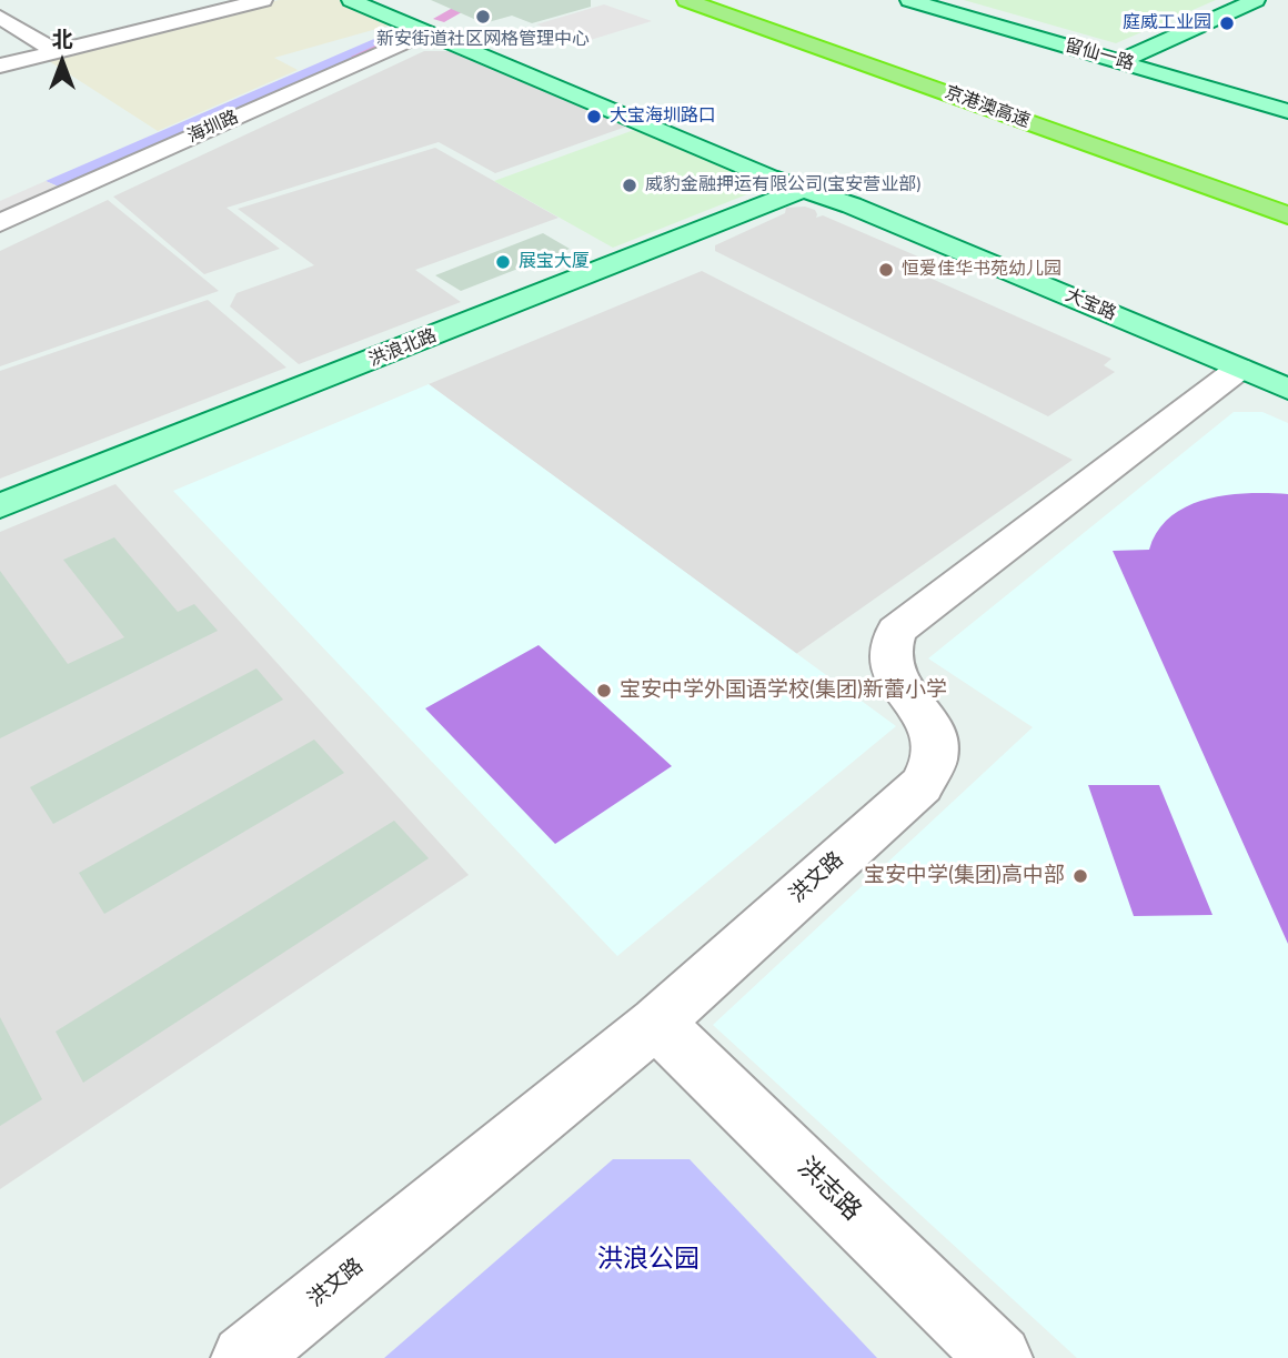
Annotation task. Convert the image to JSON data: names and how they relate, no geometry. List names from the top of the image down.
{
  "streets": {
    "highway": ["京港澳高速"],
    "main road": ["留仙一路", "大宝路", "洪浪北路"],
    "street": ["海圳路", "洪文路", "洪志路"]
  },
  "crossings": [
    ["海圳路", "大宝路"],
    ["大宝路", "洪浪北路"],
    ["大宝路", "洪文路"],
    ["洪文路", "洪志路"]
  ],
  "parks": ["洪浪公园"],
  "places": [
    "新安街道社区网格管理中心",
    "庭威工业园",
    "大宝海圳路口",
    "威豹金融押运有限公司(宝安营业部)",
    "展宝大厦",
    "恒爱佳华书苑幼儿园",
    "宝安中学外国语学校(集团)新蕾小学",
    "宝安中学(集团)高中部"
  ],
  "north": "top"
}
